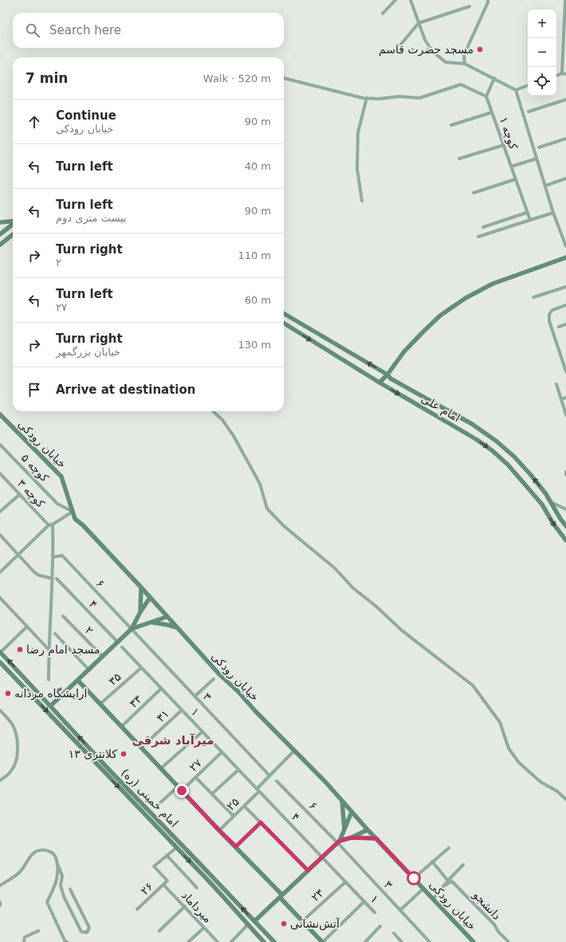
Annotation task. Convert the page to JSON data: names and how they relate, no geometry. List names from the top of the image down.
{
  "streets": {
    "main road": ["امام علی", "خیابان رودکی", "امام خمینی (ره)"],
    "street": [
      "کوچه ۱",
      "کوچه ۵",
      "کوچه ۳",
      "۶",
      "۴",
      "۲",
      "۳۵",
      "۳",
      "۳۳",
      "۱",
      "۳۱",
      "۲۷",
      "۲۵",
      "۲۶",
      "۲۳",
      "دانشجو",
      "میرداماد"
    ]
  },
  "crossings": [
    ["خیابان رودکی", "کوچه ۵"],
    ["خیابان رودکی", "۲۵"],
    ["۶", "۳"],
    ["۴", "۱"],
    ["۴", "۲۵"],
    ["۳۵", "۱"],
    ["۳", "۲۵"],
    ["۳۳", "۱"],
    ["۱", "۳۱"],
    ["۱", "۲۷"],
    ["۱", "۲۵"],
    ["۱", "۲۳"],
    ["۲۶", "میرداماد"]
  ],
  "districts": ["میرآباد شرقی"],
  "places": [
    "مسجد حضرت قاسم",
    "مسجد امام رضا",
    "ارایشگاه مردانه",
    "کلانتری ۱۳",
    "آتش‌نشانی"
  ],
  "page": {
    "map_buttons": ["+", "−"],
    "search": "Search here",
    "heading": ["7 min", "Walk · 520 m"],
    "list": [
      ["Continue", "خیابان رودکی", "90 m"],
      ["Turn left", "40 m"],
      ["Turn left", "بیست متری دوم", "90 m"],
      ["Turn right", "۲", "110 m"],
      ["Turn left", "۲۷", "60 m"],
      ["Turn right", "خیابان بزرگمهر", "130 m"],
      "Arrive at destination"
    ]
  }
}
